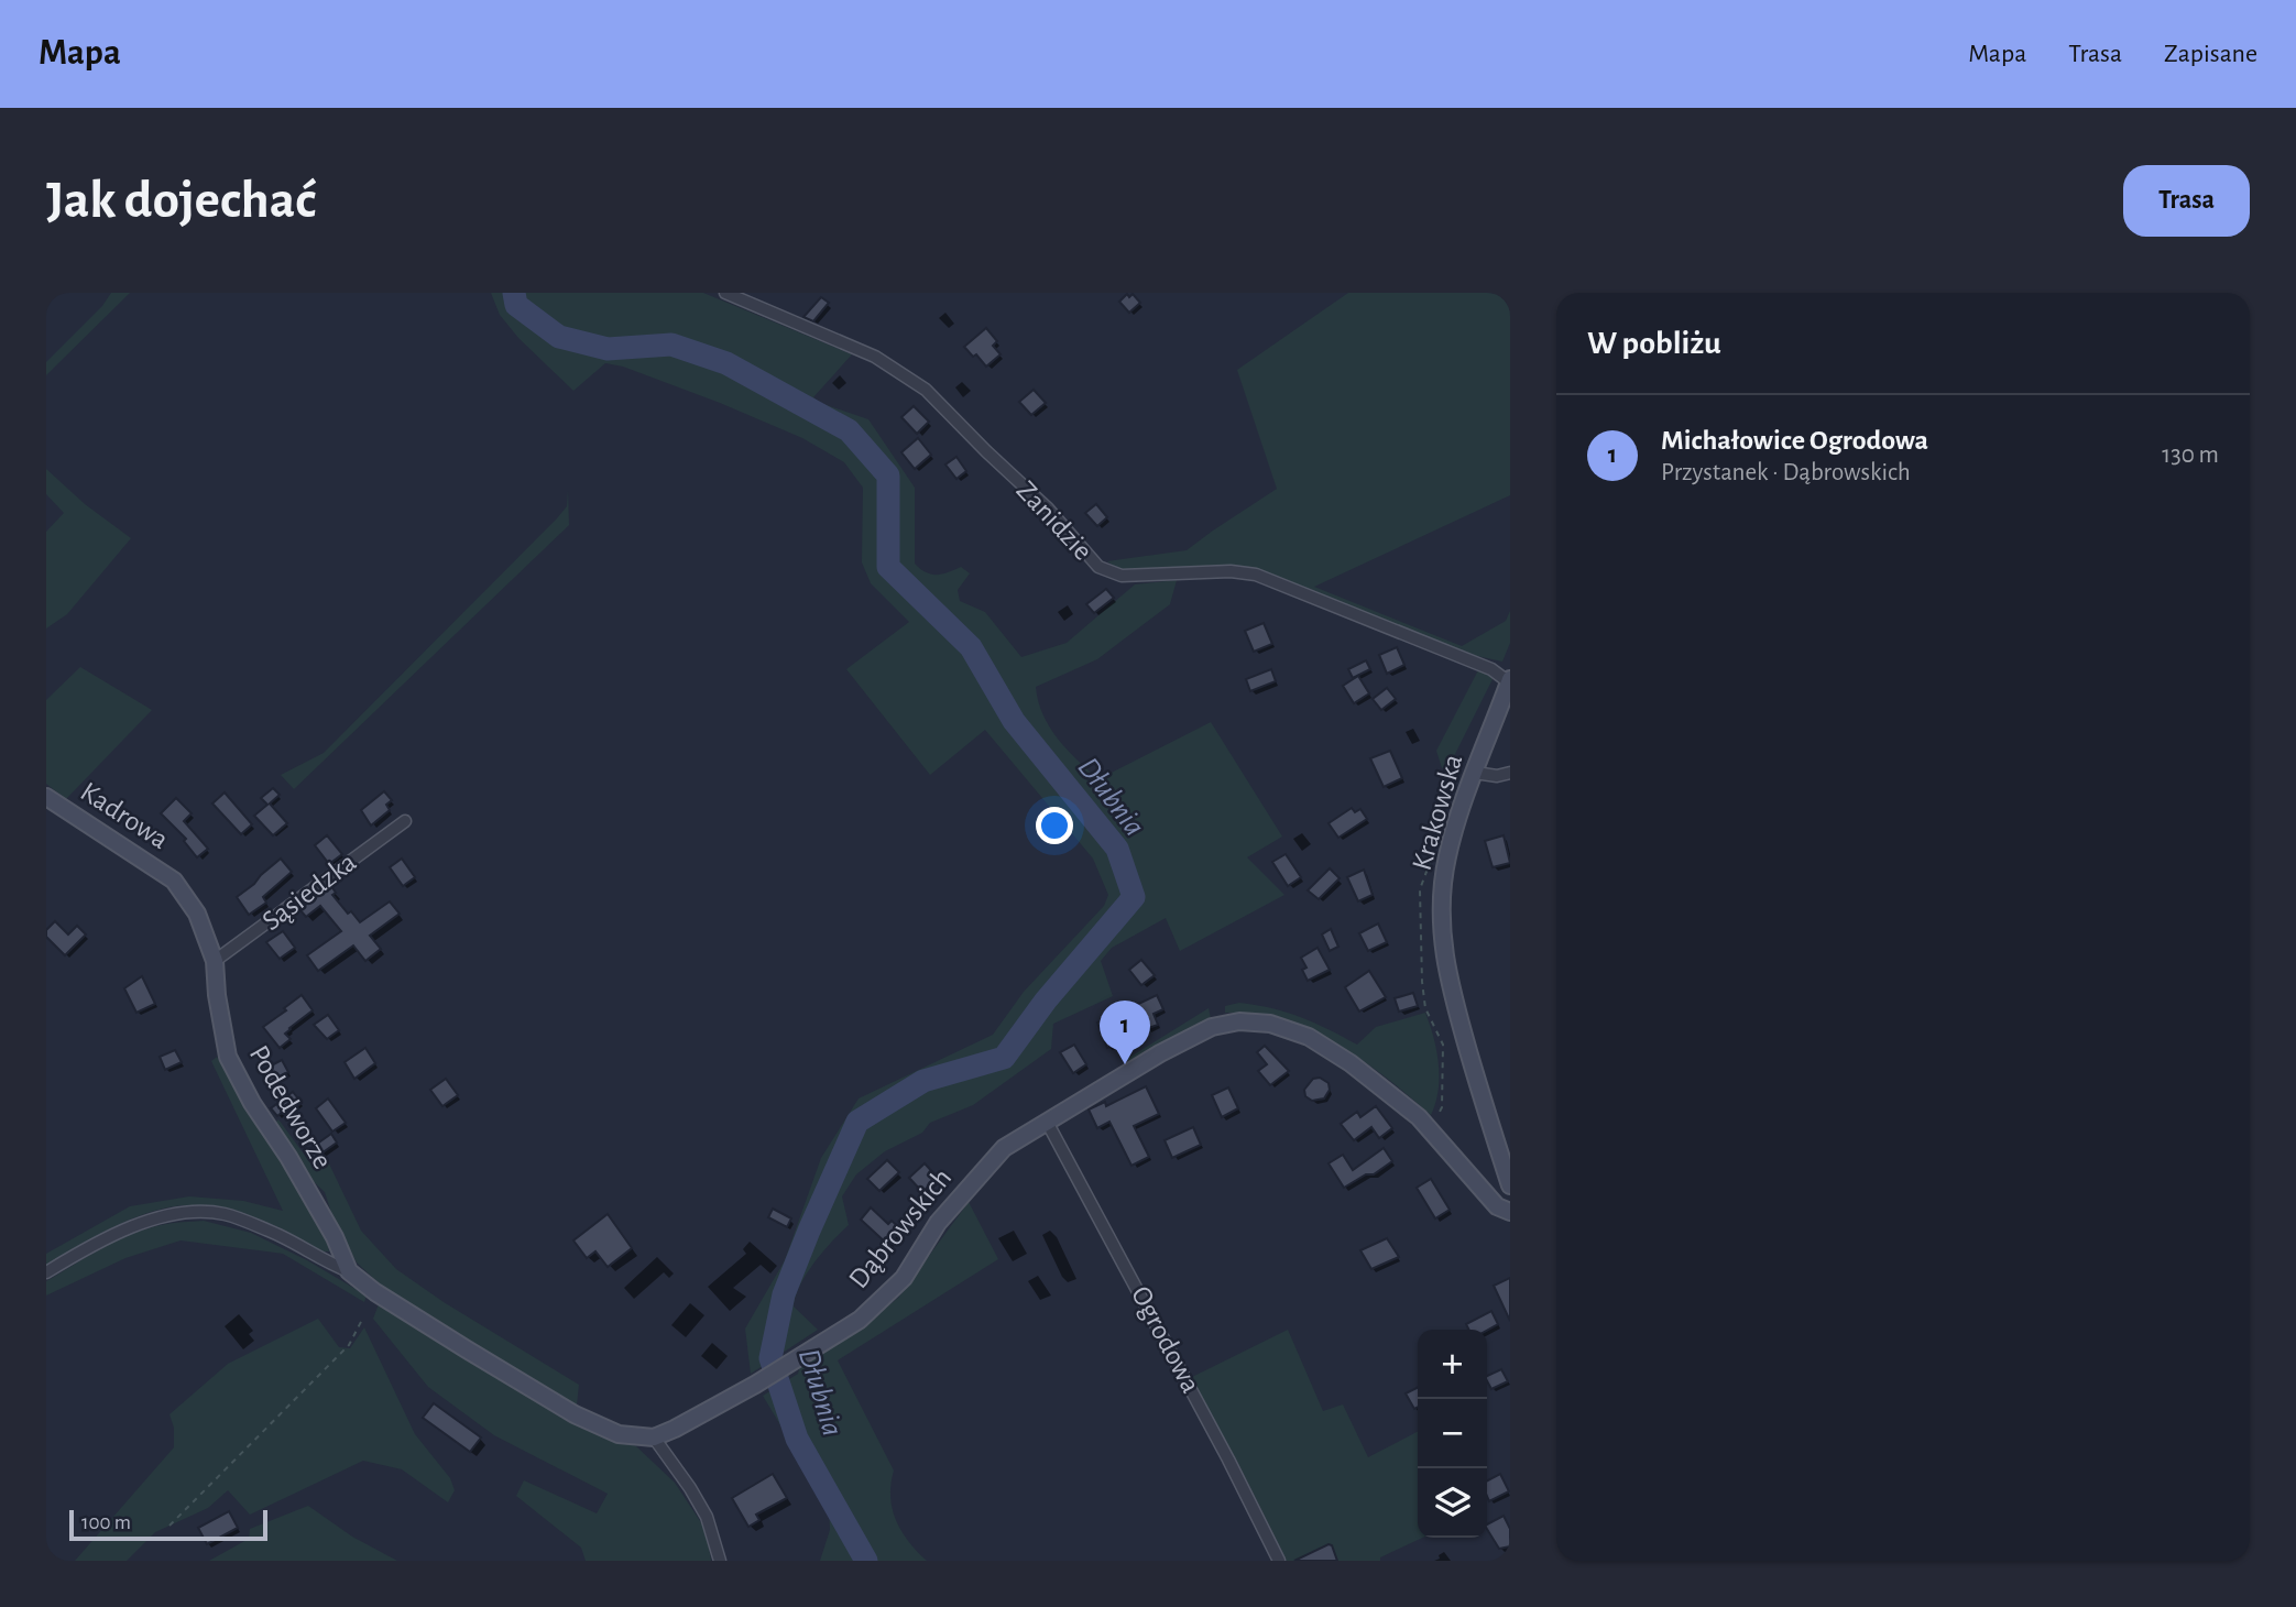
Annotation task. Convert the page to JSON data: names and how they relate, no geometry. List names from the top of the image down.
{
  "streets": {
    "street": [
      "Zanidzie",
      "Krakowska",
      "Kadrowa",
      "Sąsiedzka",
      "Podedworze",
      "Dąbrowskich",
      "Ogrodowa"
    ]
  },
  "crossings": [
    ["Zanidzie", "Krakowska"],
    ["Kadrowa", "Podedworze"],
    ["Sąsiedzka", "Podedworze"],
    ["Dąbrowskich", "Ogrodowa"]
  ],
  "water": ["Dłubnia"],
  "scale_bar": "100 m",
  "page": {
    "header": "Mapa",
    "nav": ["Mapa", "Trasa", "Zapisane"],
    "buttons": "Trasa",
    "title": "Jak dojechać",
    "heading": "W pobliżu",
    "list": [
      {
        "mark": "1",
        "name": "Michałowice Ogrodowa",
        "note": "Przystanek · Dąbrowskich",
        "value": "130 m"
      }
    ],
    "pins": "1",
    "map_buttons": ["+", "−"],
    "scale": "100 m"
  }
}
